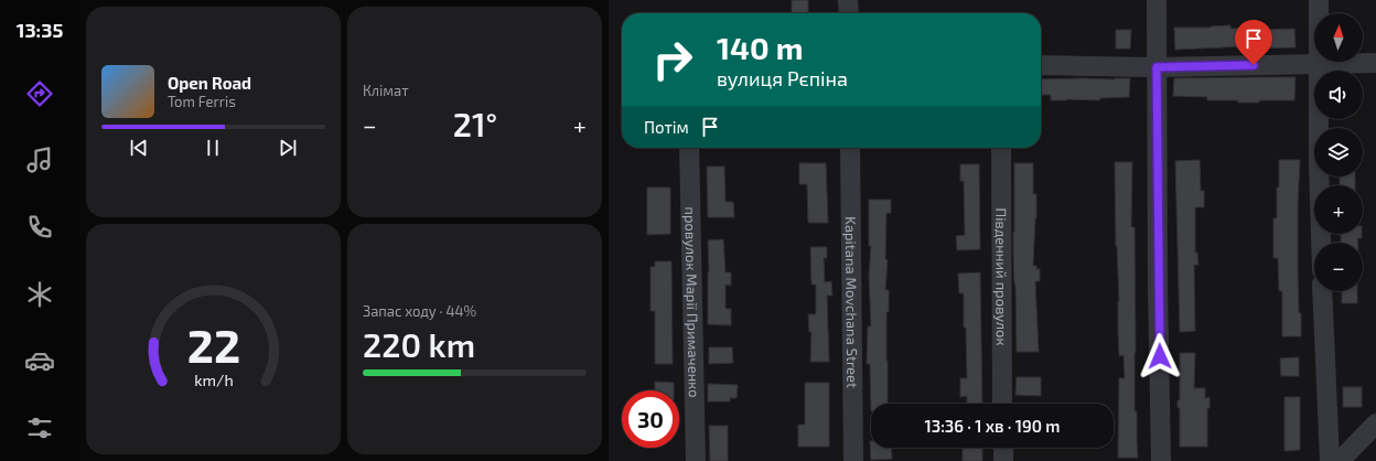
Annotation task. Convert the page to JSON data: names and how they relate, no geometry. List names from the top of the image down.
{
  "streets": {
    "street": ["Південний провулок", "провулок Марії Примаченко", "Kapitana Movchana Street"]
  },
  "north": "top",
  "page": {
    "tabs": "13:35",
    "tile": [
      "Клімат",
      ["Запас ходу · 44%", "220 km"]
    ],
    "map_buttons": ["+", "−"],
    "turn": ["140 m", "вулиця Рєпіна"],
    "song": ["Open Road", "Tom Ferris"],
    "heat": ["−", "21°", "+"],
    "then": "Потім",
    "limit": "30",
    "trip": "13:36 · 1 хв · 190 m",
    "gauge": ["22", "km/h"]
  }
}
